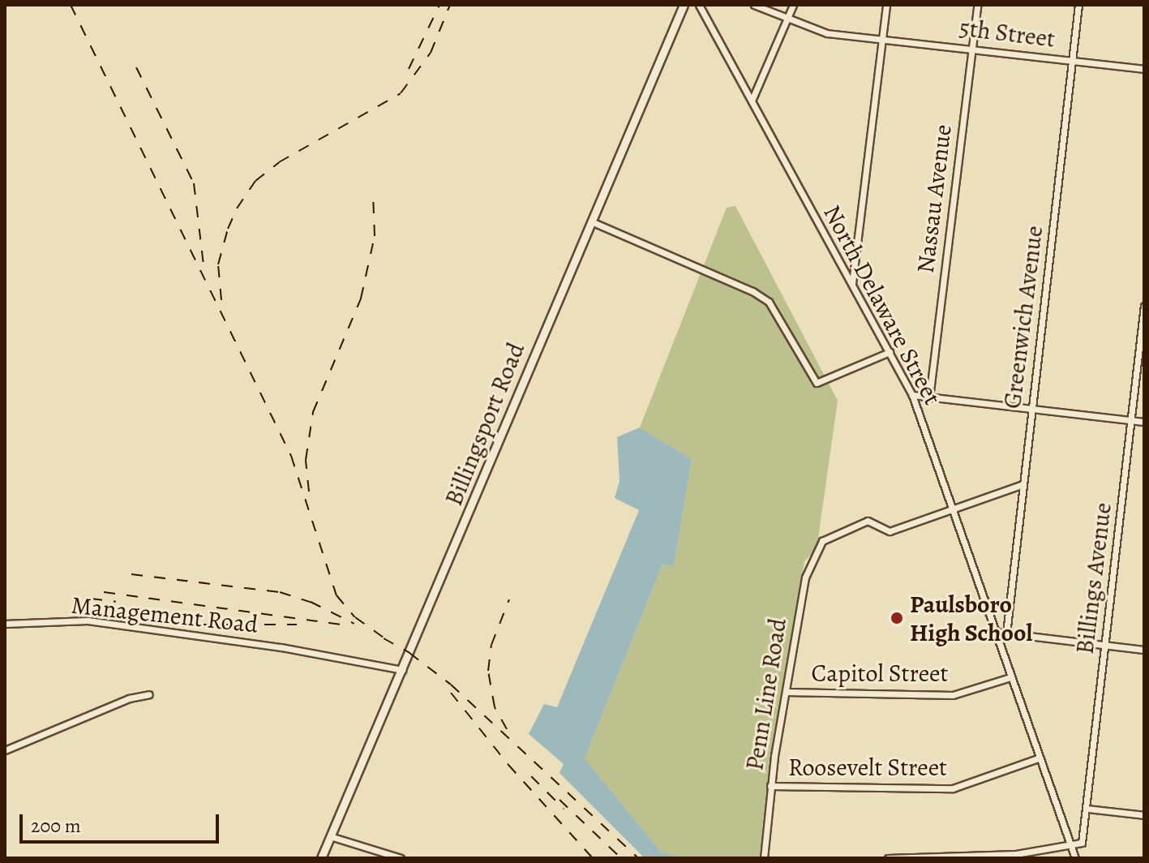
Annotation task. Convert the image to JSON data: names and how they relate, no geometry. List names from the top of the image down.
{
  "streets": {
    "street": [
      "5th Street",
      "Nassau Avenue",
      "North Delaware Street",
      "Greenwich Avenue",
      "Billingsport Road",
      "Billings Avenue",
      "Management Road",
      "Capitol Street",
      "Penn Line Road",
      "Roosevelt Street"
    ]
  },
  "crossings": [
    ["5th Street", "Nassau Avenue"],
    ["5th Street", "Greenwich Avenue"],
    ["North Delaware Street", "Billings Avenue"],
    ["North Delaware Street", "Capitol Street"],
    ["North Delaware Street", "Penn Line Road"],
    ["North Delaware Street", "Roosevelt Street"],
    ["Billingsport Road", "Management Road"],
    ["Capitol Street", "Penn Line Road"],
    ["Penn Line Road", "Roosevelt Street"]
  ],
  "places": ["Paulsboro High School"],
  "scale_bar": "200 m"
}
